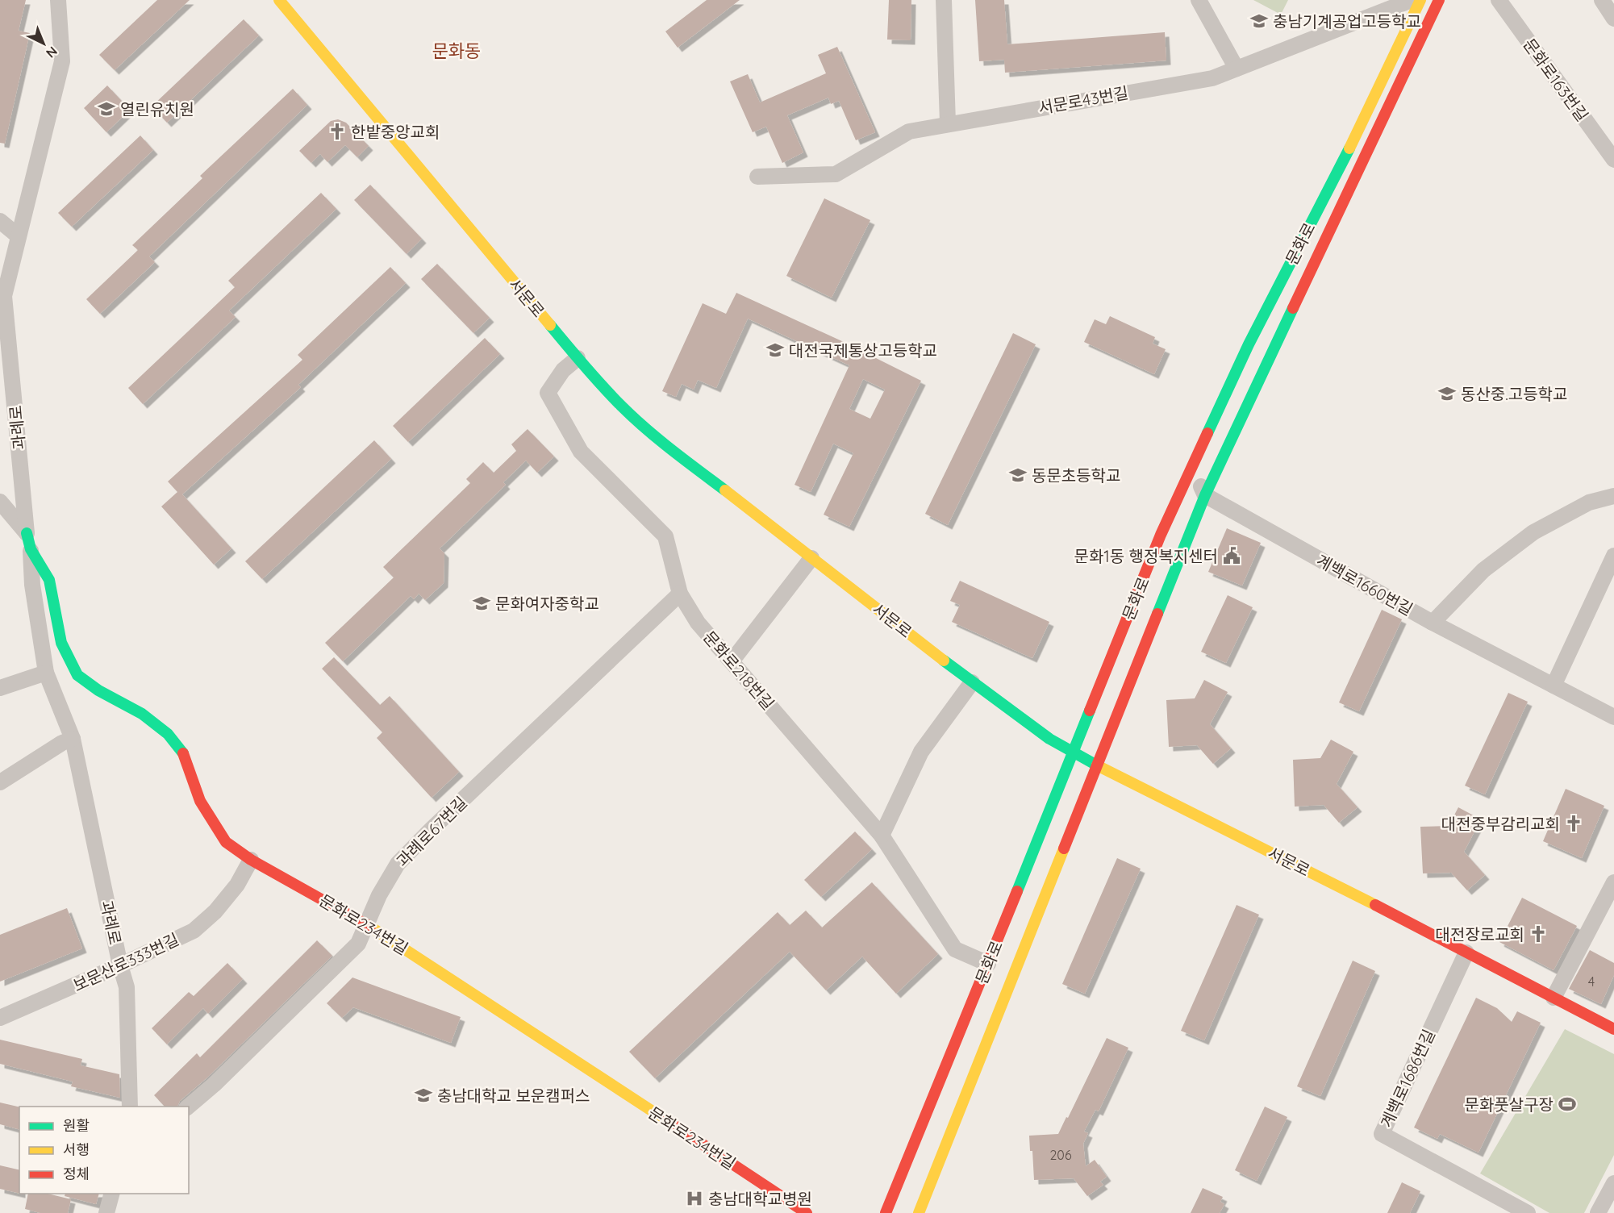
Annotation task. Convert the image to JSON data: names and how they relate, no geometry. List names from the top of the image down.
{
  "streets": {
    "main road": [
      "문화로",
      "서문로",
      "과례로",
      "문화로234번길"
    ],
    "street": [
      "문화로163번길",
      "서문로43번길",
      "계백로1660번길",
      "문화로218번길",
      "과례로67번길",
      "보문산로333번길",
      "계백로1686번길"
    ]
  },
  "crossings": [
    ["서문로43번길", "문화로"],
    ["문화로", "서문로"],
    ["문화로", "계백로1660번길"],
    ["문화로", "문화로218번길"],
    ["서문로", "문화로218번길"],
    ["서문로", "계백로1686번길"],
    ["과례로", "문화로234번길"],
    ["과례로", "보문산로333번길"],
    ["문화로218번길", "과례로67번길"],
    ["과례로67번길", "문화로234번길"],
    ["문화로234번길", "보문산로333번길"]
  ],
  "districts": ["문화동"],
  "places": {
    "school or university": [
      "충남기계공업고등학교",
      "열린유치원",
      "대전국제통상고등학교",
      "동산중.고등학교",
      "동문초등학교",
      "문화여자중학교",
      "충남대학교 보운캠퍼스"
    ],
    "church": ["한밭중앙교회", "대전중부감리교회", "대전장로교회"],
    "public building": ["문화1동 행정복지센터"],
    "sports": ["문화풋살구장"],
    "hospital": ["충남대학교병원"]
  },
  "house_numbers": ["4", "206"],
  "legend": ["원활", "서행", "정체"],
  "north": "bottom right"
}
